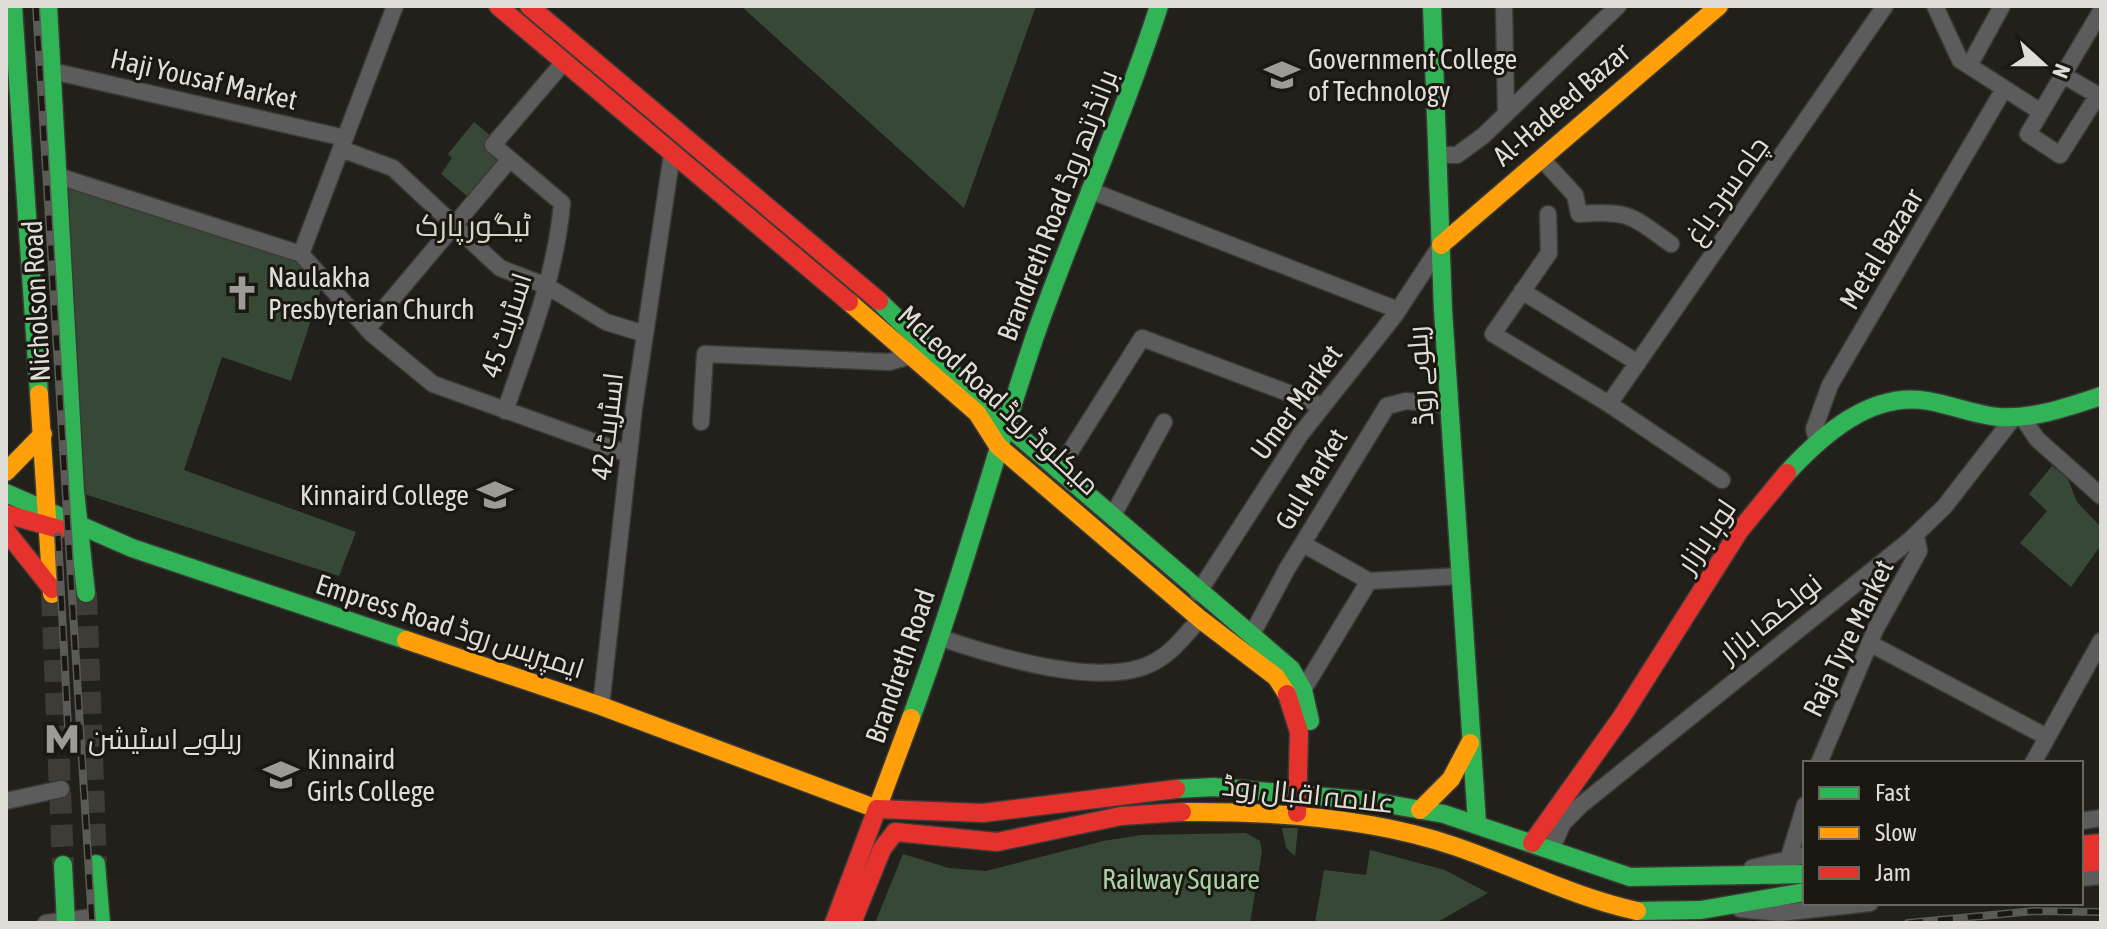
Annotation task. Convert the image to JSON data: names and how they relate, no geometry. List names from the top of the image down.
{
  "streets": {
    "main road": [
      "Al-Hadeed Bazar",
      "Brandreth Road برانڈرتھ روڈ",
      "Nicholson Road",
      "ریلوے روڈ",
      "McLeod Road میکلوڈ روڈ",
      "لوہا بازار",
      "Empress Road ایمپریس روڈ",
      "Brandreth Road",
      "علامہ اقبال روڈ"
    ],
    "street": [
      "Haji Yousaf Market",
      "چاہ سرد باغ",
      "Metal Bazaar",
      "اسٹریٹ 45",
      "Umer Market",
      "اسٹریٹ 42",
      "Gul Market",
      "نولکھا بازار",
      "Raja Tyre Market"
    ]
  },
  "crossings": [
    ["Haji Yousaf Market", "Nicholson Road"],
    ["Haji Yousaf Market", "اسٹریٹ 45"],
    ["Haji Yousaf Market", "اسٹریٹ 42"],
    ["Al-Hadeed Bazar", "ریلوے روڈ"],
    ["Al-Hadeed Bazar", "Umer Market"],
    ["Brandreth Road برانڈرتھ روڈ", "McLeod Road میکلوڈ روڈ"],
    ["Brandreth Road برانڈرتھ روڈ", "Brandreth Road"],
    ["Metal Bazaar", "لوہا بازار"],
    ["Nicholson Road", "Empress Road ایمپریس روڈ"],
    ["اسٹریٹ 45", "McLeod Road میکلوڈ روڈ"],
    ["ریلوے روڈ", "Umer Market"],
    ["ریلوے روڈ", "Gul Market"],
    ["ریلوے روڈ", "علامہ اقبال روڈ"],
    ["McLeod Road میکلوڈ روڈ", "Umer Market"],
    ["McLeod Road میکلوڈ روڈ", "اسٹریٹ 42"],
    ["McLeod Road میکلوڈ روڈ", "Gul Market"],
    ["McLeod Road میکلوڈ روڈ", "Brandreth Road"],
    ["McLeod Road میکلوڈ روڈ", "علامہ اقبال روڈ"],
    ["اسٹریٹ 42", "Empress Road ایمپریس روڈ"],
    ["لوہا بازار", "نولکھا بازار"],
    ["لوہا بازار", "علامہ اقبال روڈ"],
    ["نولکھا بازار", "Raja Tyre Market"],
    ["نولکھا بازار", "علامہ اقبال روڈ"],
    ["Empress Road ایمپریس روڈ", "Brandreth Road"],
    ["Empress Road ایمپریس روڈ", "علامہ اقبال روڈ"],
    ["Brandreth Road", "علامہ اقبال روڈ"]
  ],
  "districts": ["ٹیگور پارک"],
  "parks": ["Railway Square"],
  "places": {
    "school or university": ["Government College of Technology", "Kinnaird College", "Kinnaird Girls College"],
    "church": ["Naulakha Presbyterian Church"],
    "metro station": ["ریلوے اسٹیشن"]
  },
  "legend": ["Fast", "Slow", "Jam"],
  "north": "right"
}
